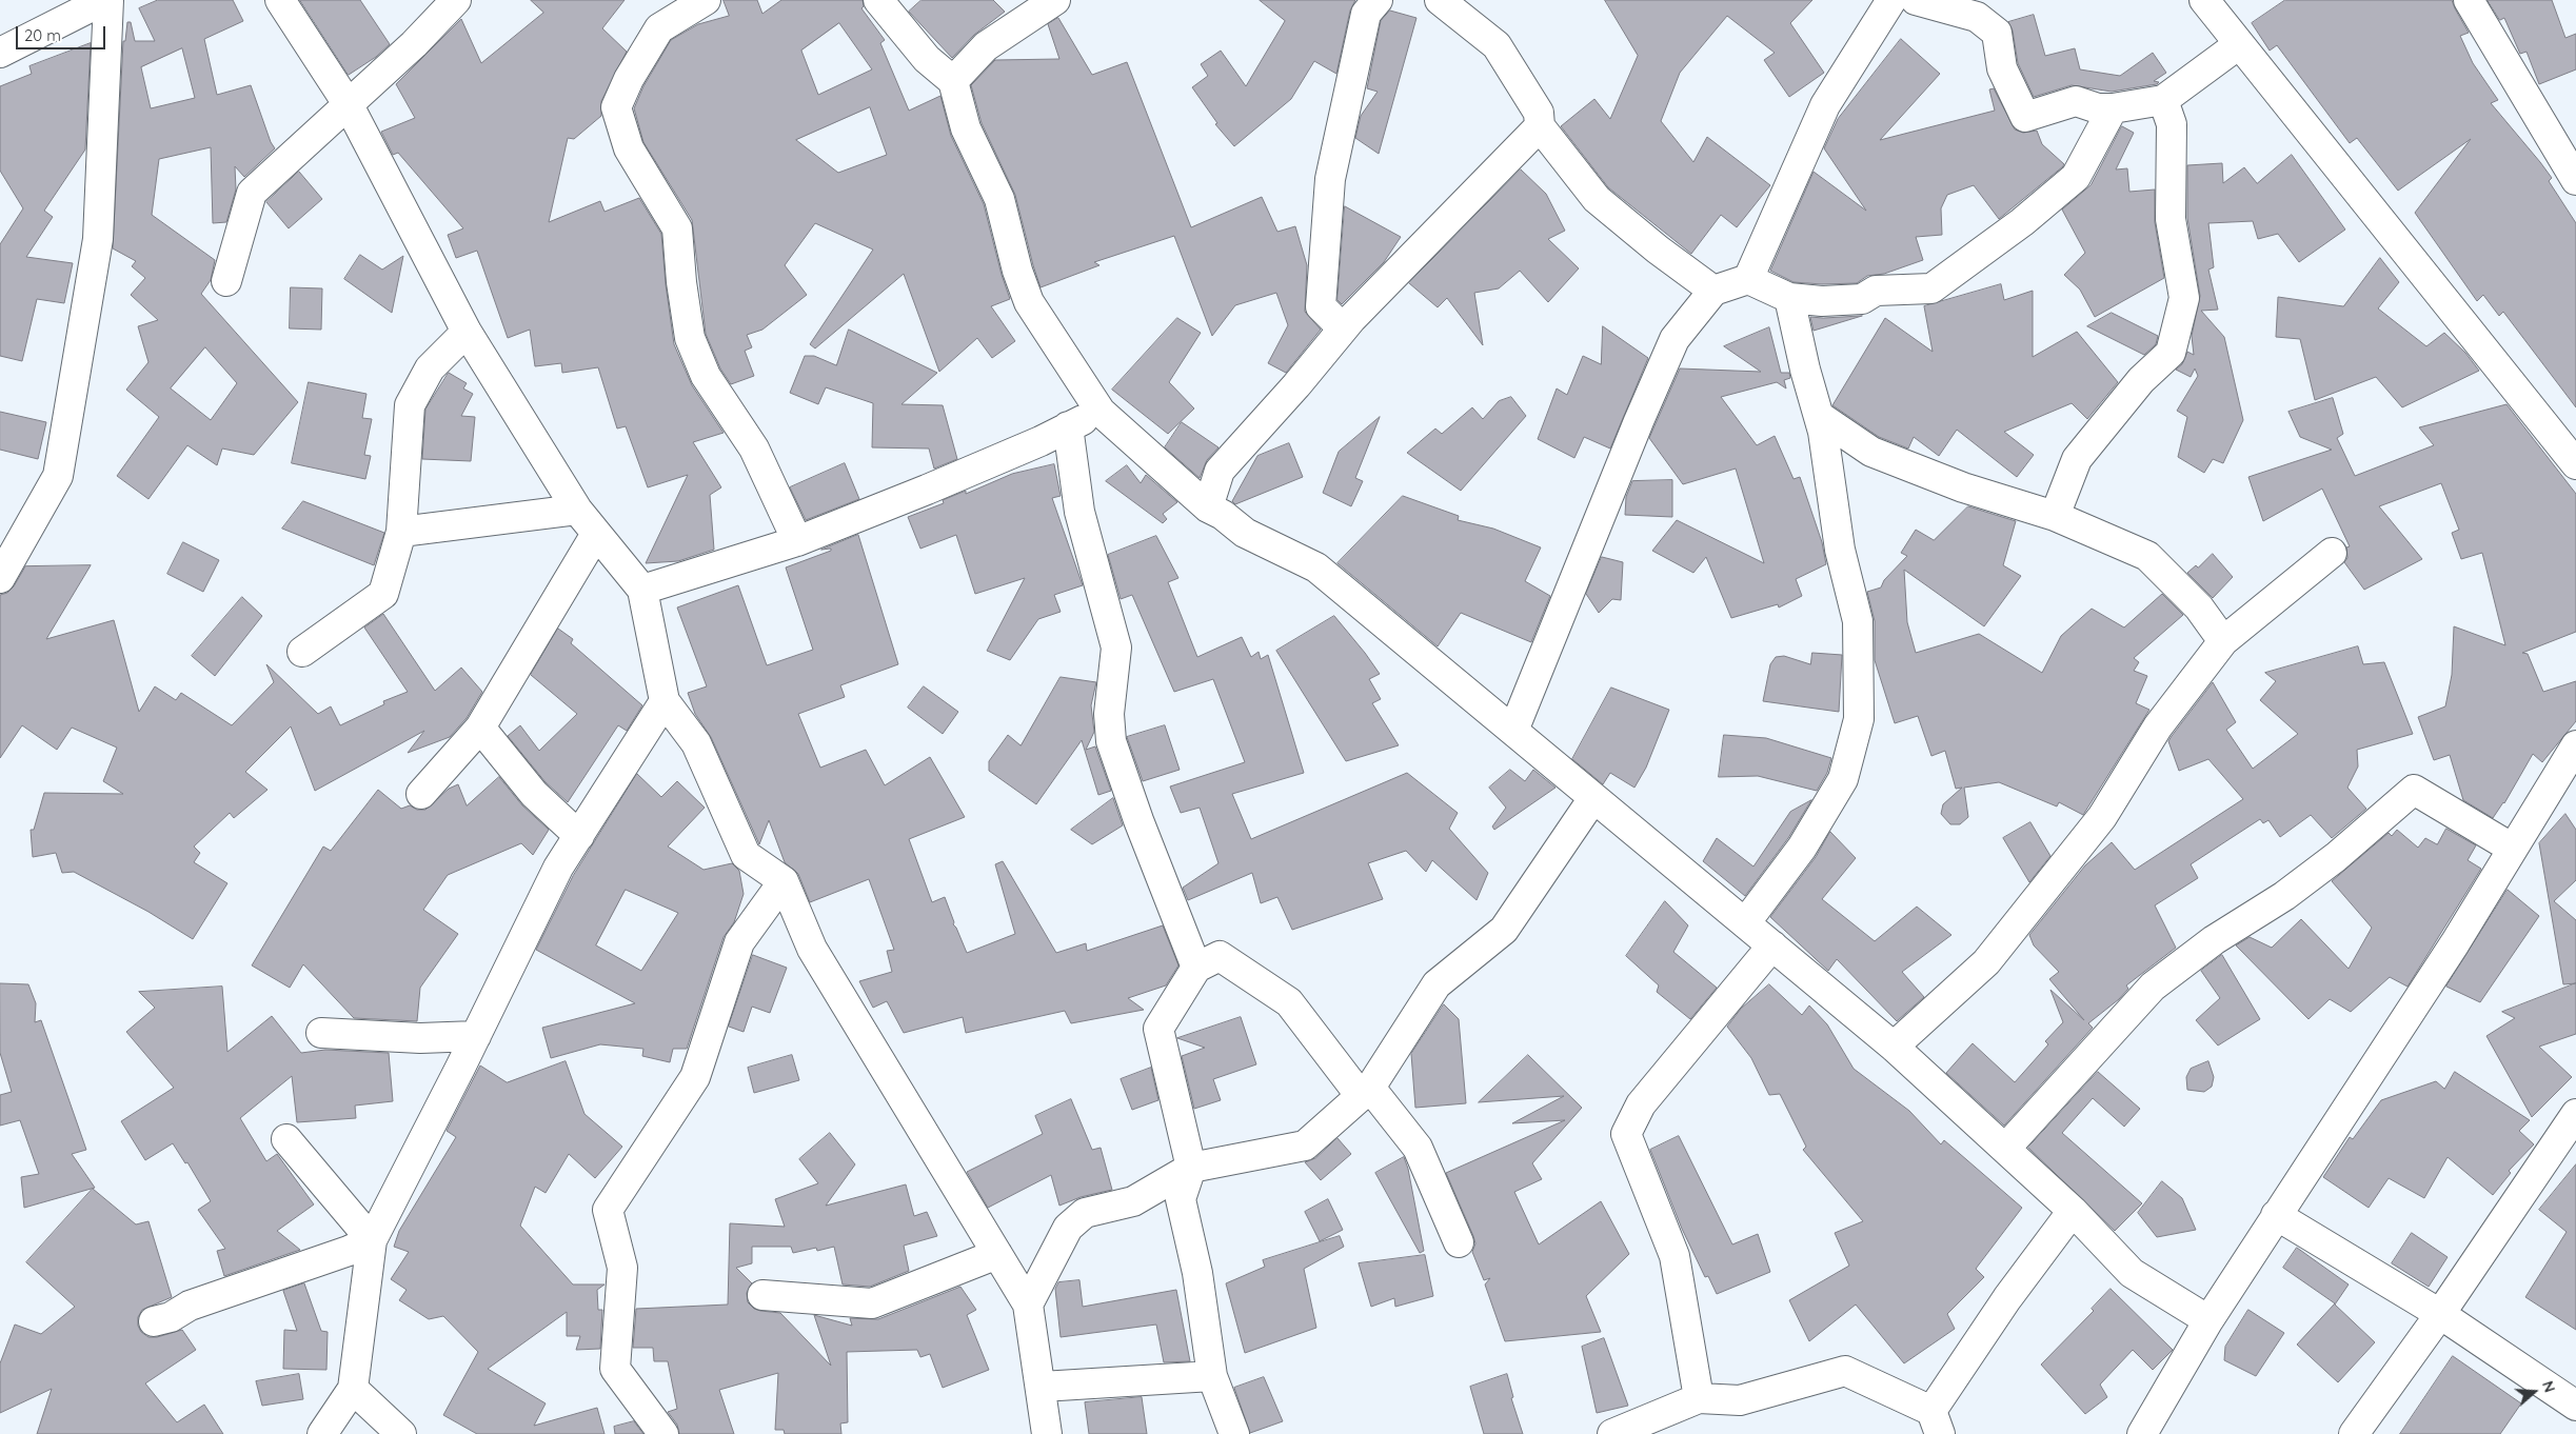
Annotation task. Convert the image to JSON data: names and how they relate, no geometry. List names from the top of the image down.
{
  "scale_bar": "20 m",
  "north": "right"
}
